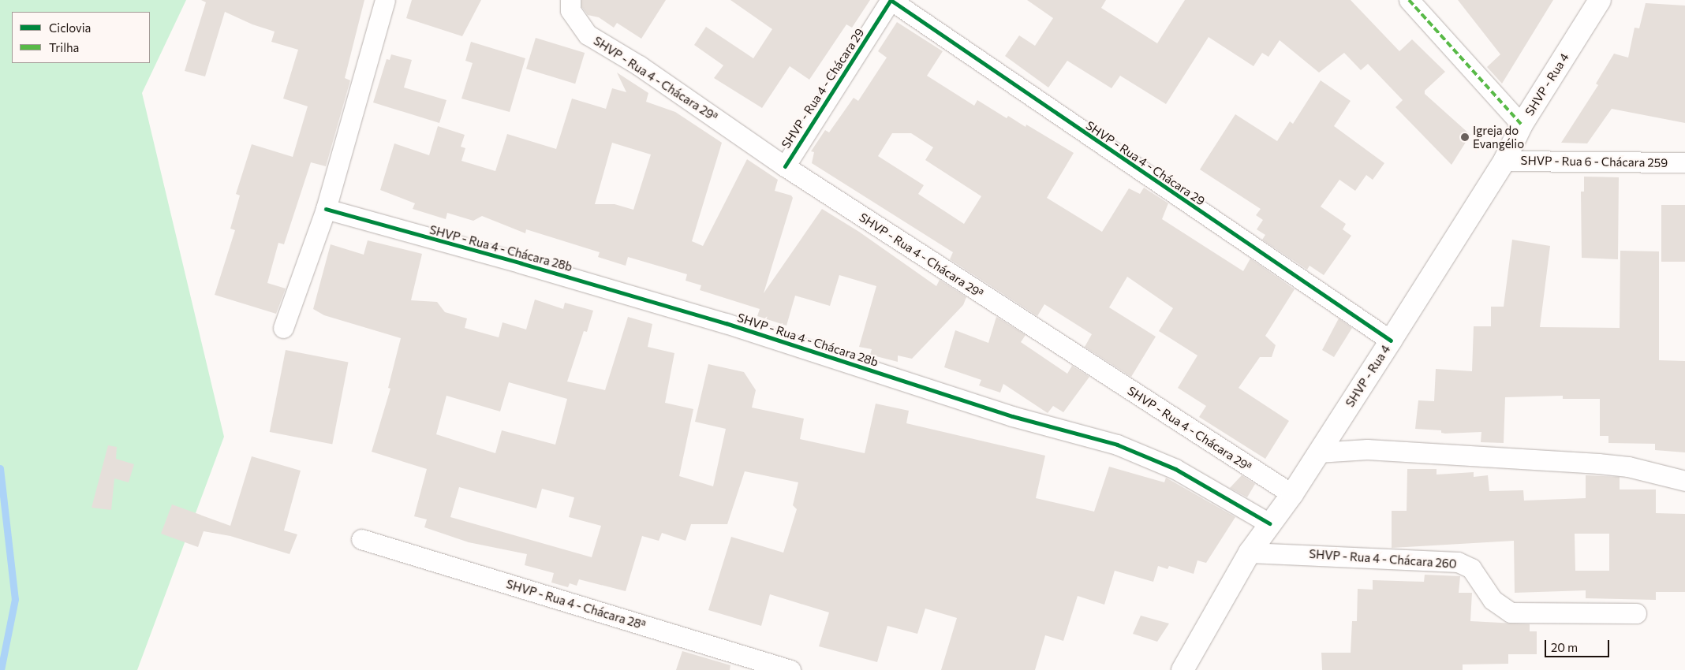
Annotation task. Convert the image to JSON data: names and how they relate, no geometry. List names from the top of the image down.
{
  "streets": {
    "street": [
      "SHVP - Rua 4 - Chácara 29ª",
      "SHVP - Rua 4",
      "SHVP - Rua 4 - Chácara 29",
      "SHVP - Rua 6 - Chácara 259",
      "SHVP - Rua 4 - Chácara 28b",
      "SHVP - Rua 4 - Chácara 260",
      "SHVP - Rua 4 - Chácara 28ª"
    ]
  },
  "crossings": [
    ["SHVP - Rua 4 - Chácara 29ª", "SHVP - Rua 4"],
    ["SHVP - Rua 4 - Chácara 29ª", "SHVP - Rua 4 - Chácara 29"],
    ["SHVP - Rua 4", "SHVP - Rua 4 - Chácara 29"],
    ["SHVP - Rua 4", "SHVP - Rua 6 - Chácara 259"],
    ["SHVP - Rua 4", "SHVP - Rua 4 - Chácara 28b"],
    ["SHVP - Rua 4", "SHVP - Rua 4 - Chácara 260"]
  ],
  "places": ["Igreja do Evangélio"],
  "legend": ["Ciclovia", "Trilha"],
  "scale_bar": "20 m"
}
